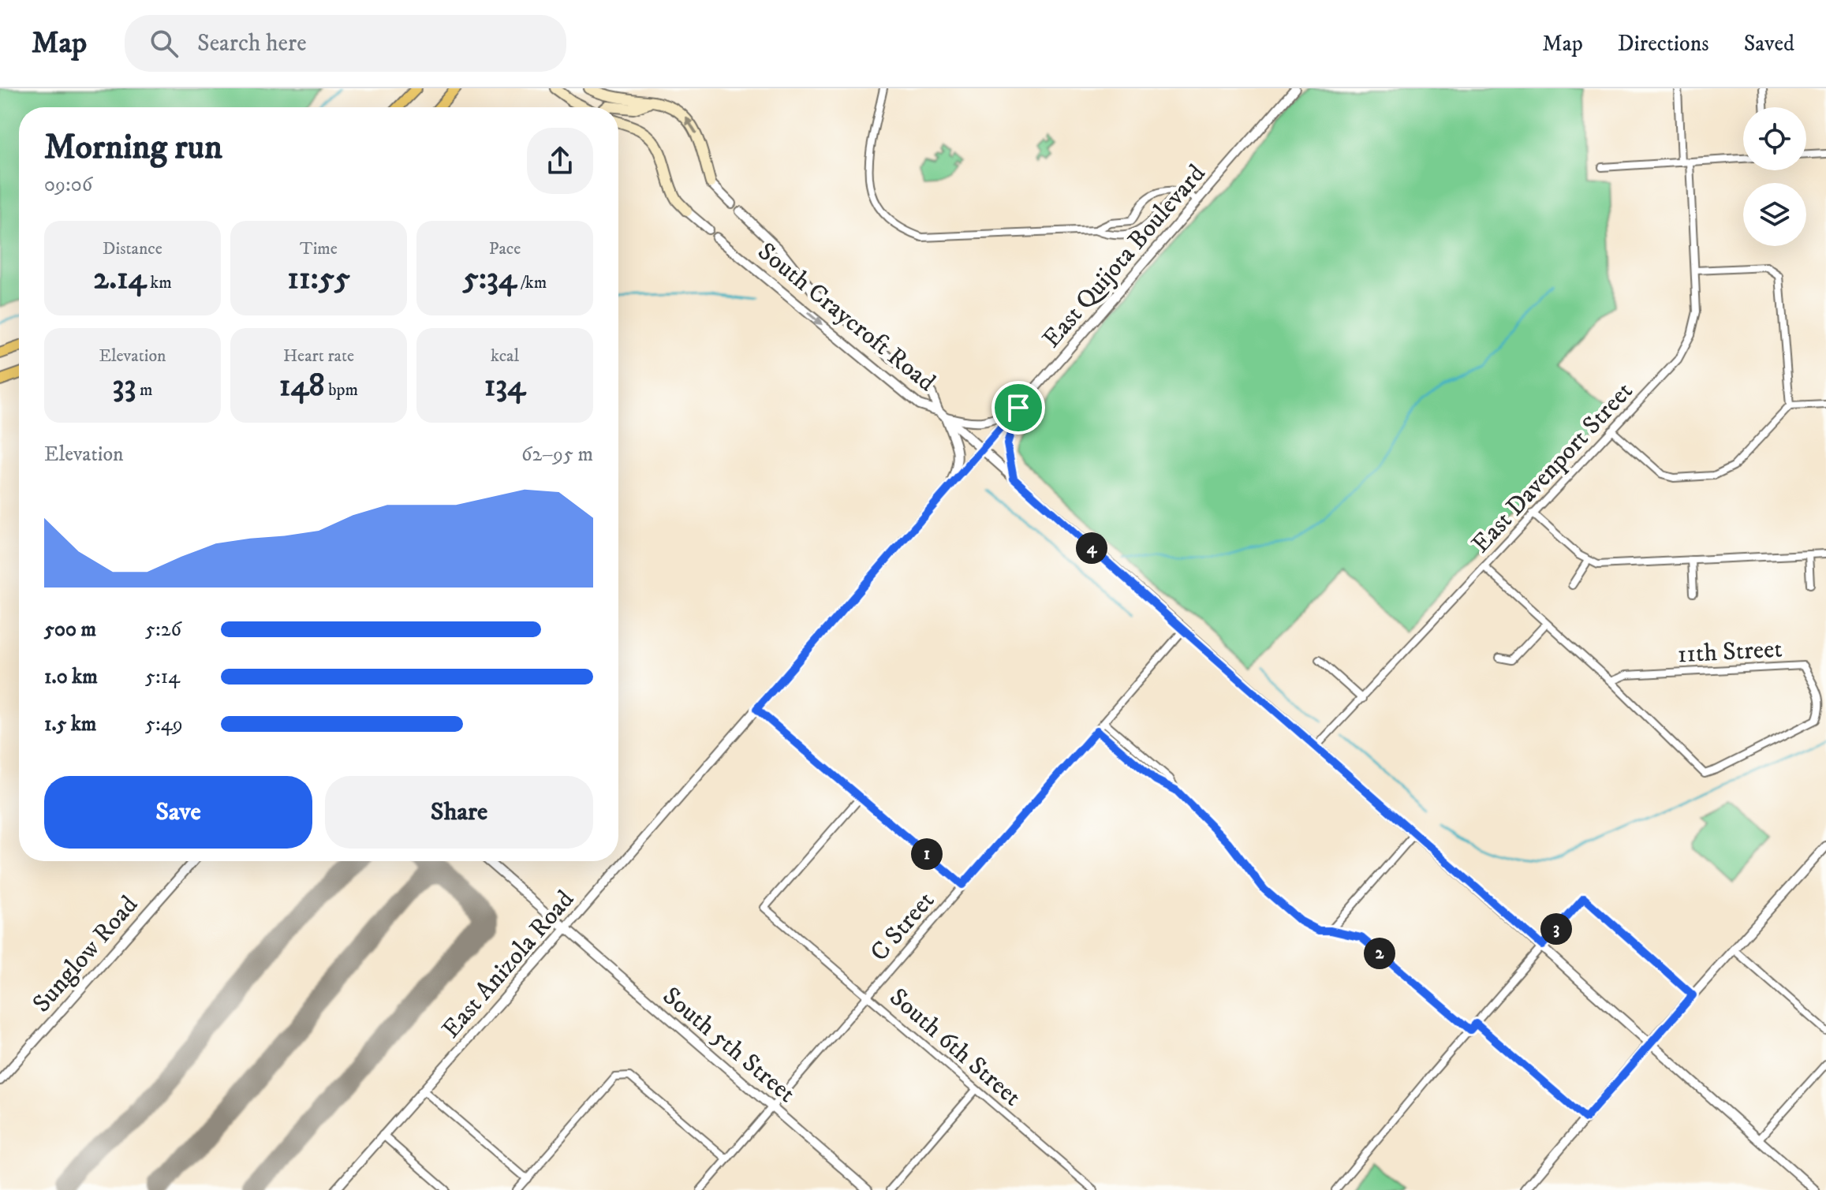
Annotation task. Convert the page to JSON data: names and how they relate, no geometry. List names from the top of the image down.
{
  "streets": {
    "street": [
      "East Quijota Boulevard",
      "South Craycroft Road",
      "East Davenport Street",
      "11th Street",
      "C Street",
      "Sunglow Road",
      "East Anizola Road",
      "South 5th Street",
      "South 6th Street"
    ]
  },
  "crossings": [
    ["East Quijota Boulevard", "East Anizola Road"],
    ["East Davenport Street", "11th Street"],
    ["C Street", "South 5th Street"],
    ["C Street", "South 6th Street"],
    ["East Anizola Road", "South 5th Street"]
  ],
  "page": {
    "header": "Map",
    "search": "Search here",
    "nav": ["Map", "Directions", "Saved"],
    "heading": ["Morning run", "09:06"],
    "stats": [
      ["Distance", "2.14 km"],
      ["Time", "11:55"],
      ["Pace", "5:34 /km"],
      ["Elevation", "33 m"],
      ["Heart rate", "148 bpm"],
      ["kcal", "134"]
    ],
    "chart": ["Elevation", "62–95 m"],
    "pins": [
      "4",
      "1",
      "3",
      "2"
    ],
    "list": [
      {
        "name": "500 m",
        "note": "5:26"
      },
      {
        "name": "1.0 km",
        "note": "5:14"
      },
      {
        "name": "1.5 km",
        "note": "5:49"
      }
    ],
    "buttons": ["Save", "Share"]
  }
}
